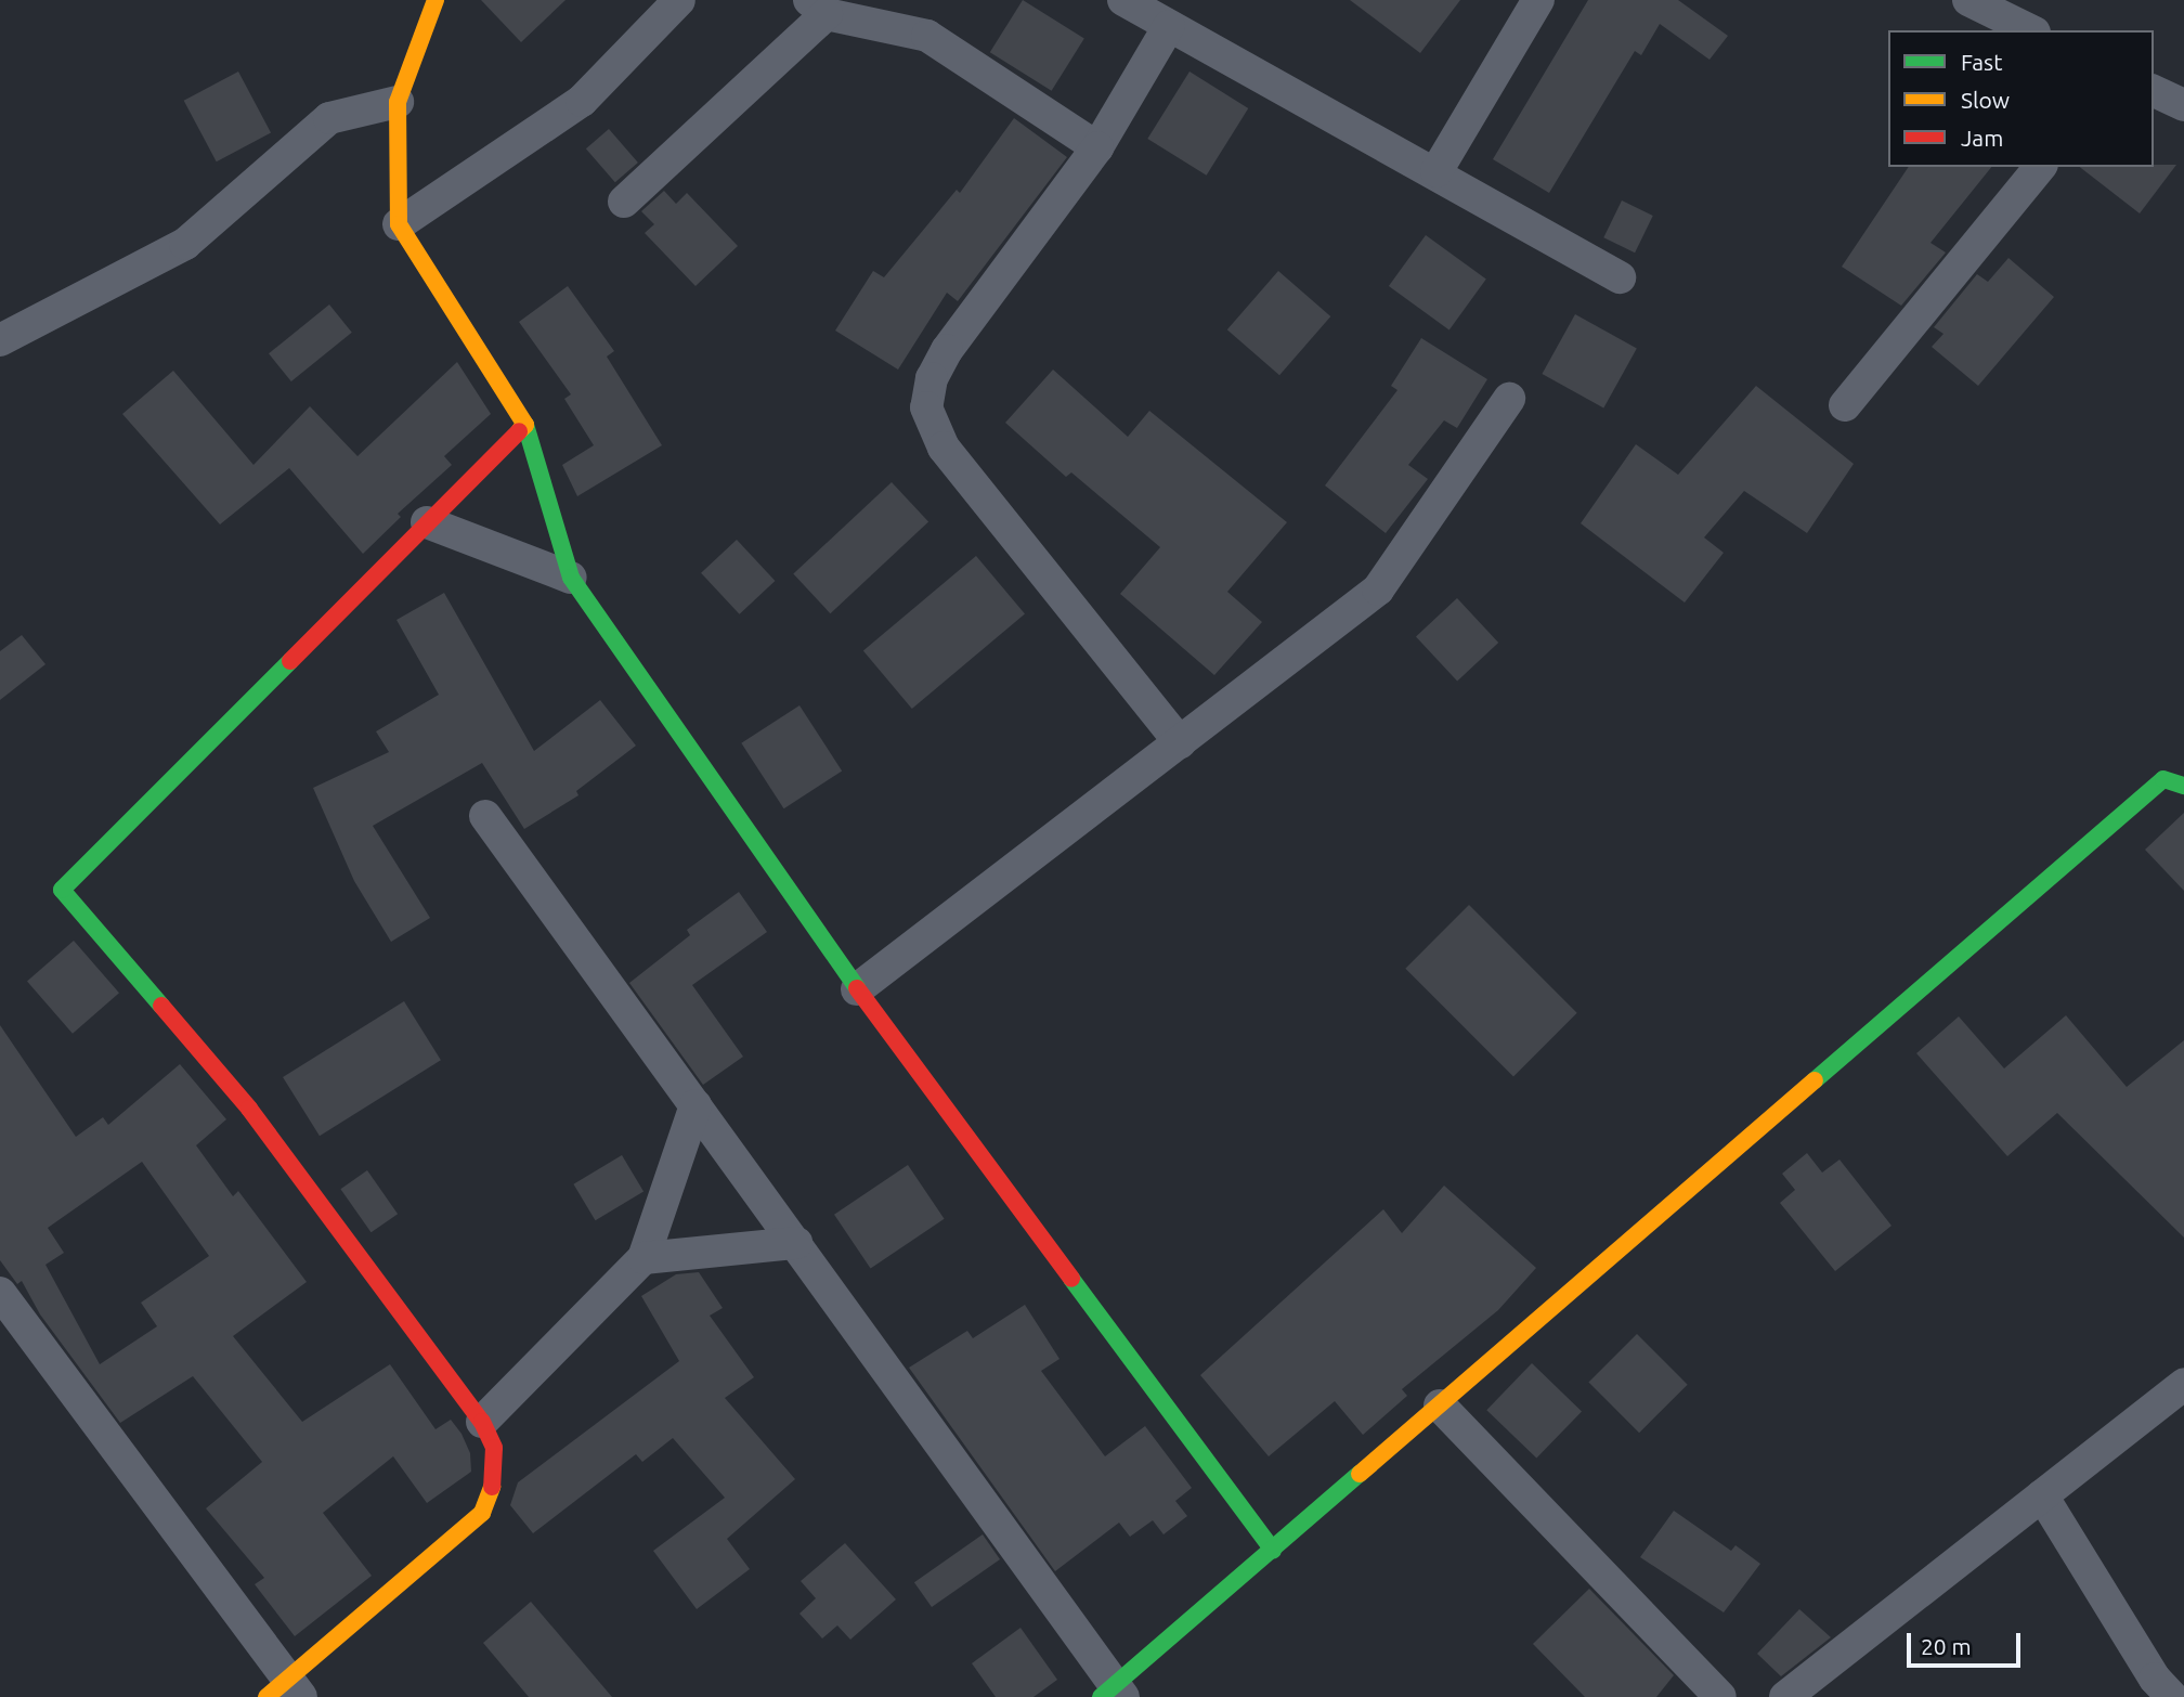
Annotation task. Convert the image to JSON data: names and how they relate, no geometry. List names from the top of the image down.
{
  "legend": ["Fast", "Slow", "Jam"],
  "scale_bar": "20 m"
}
